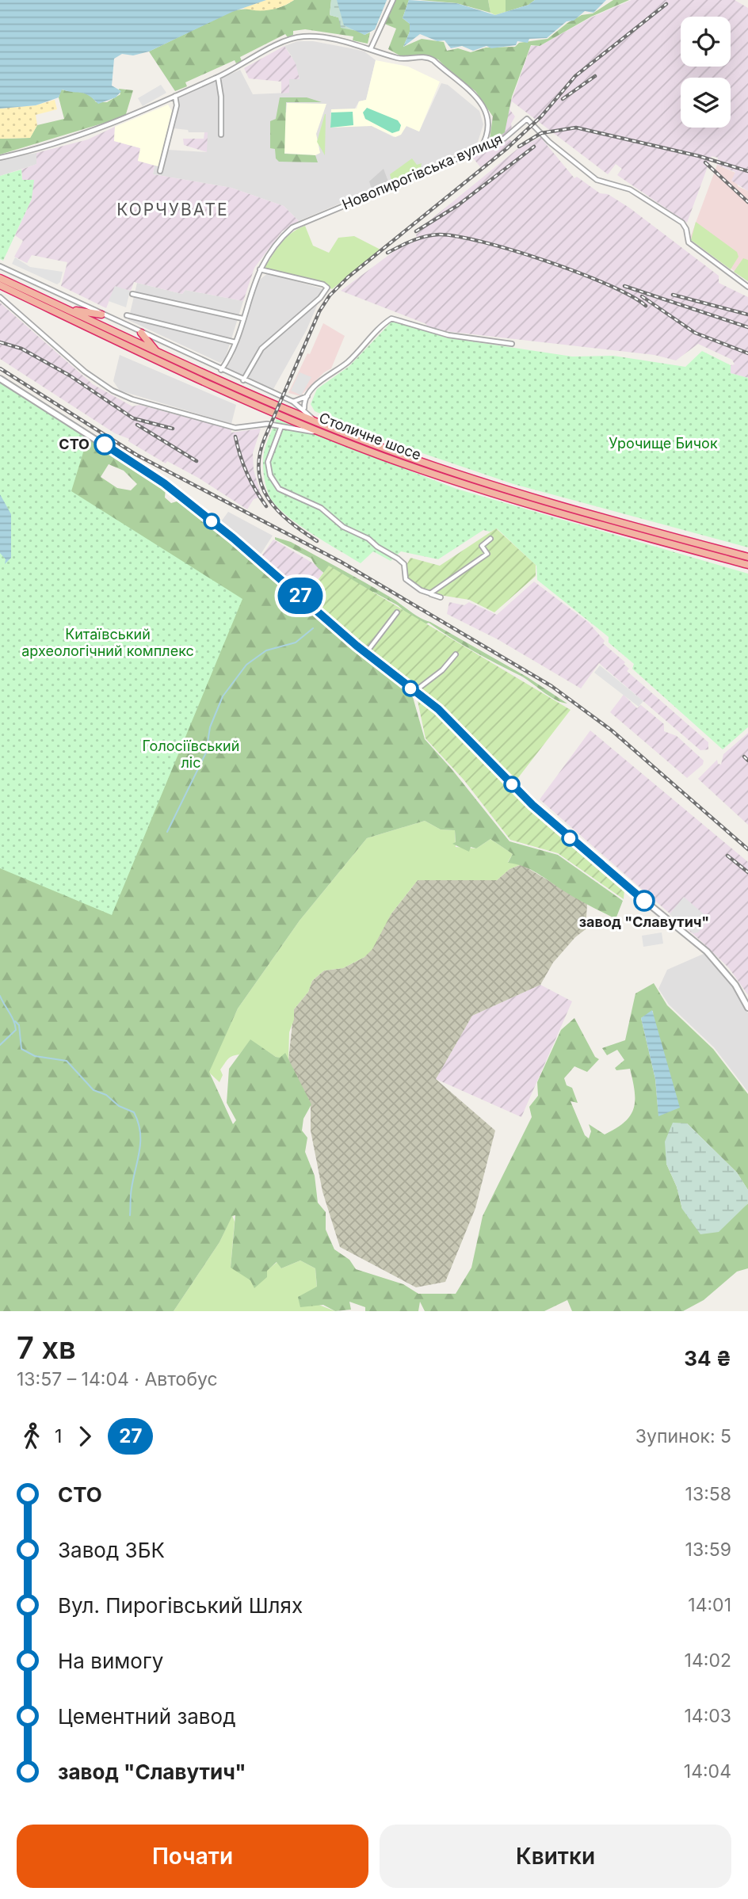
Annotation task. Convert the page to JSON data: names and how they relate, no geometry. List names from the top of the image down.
{
  "streets": {
    "highway": ["Столичне шосе"],
    "street": ["Новопирогівська вулиця"]
  },
  "districts": ["КОРЧУВАТЕ"],
  "parks": ["Урочище Бичок", "Китаївський археологічний комплекс", "Голосіївський ліс"],
  "places": ["СТО", "завод \"Славутич\""],
  "lines": ["bus line 27"],
  "page": {
    "on_map": "27",
    "heading": ["7 хв", "13:57 – 14:04 · Автобус", "34 ₴"],
    "legs": ["1", "27", "Зупинок: 5"],
    "list": [
      {
        "name": "СТО",
        "value": "13:58"
      },
      {
        "name": "Завод ЗБК",
        "value": "13:59"
      },
      {
        "name": "Вул. Пирогівський Шлях",
        "value": "14:01"
      },
      {
        "name": "На вимогу",
        "value": "14:02"
      },
      {
        "name": "Цементний завод",
        "value": "14:03"
      },
      {
        "name": "завод \"Славутич\"",
        "value": "14:04"
      }
    ],
    "buttons": ["Почати", "Квитки"]
  }
}
